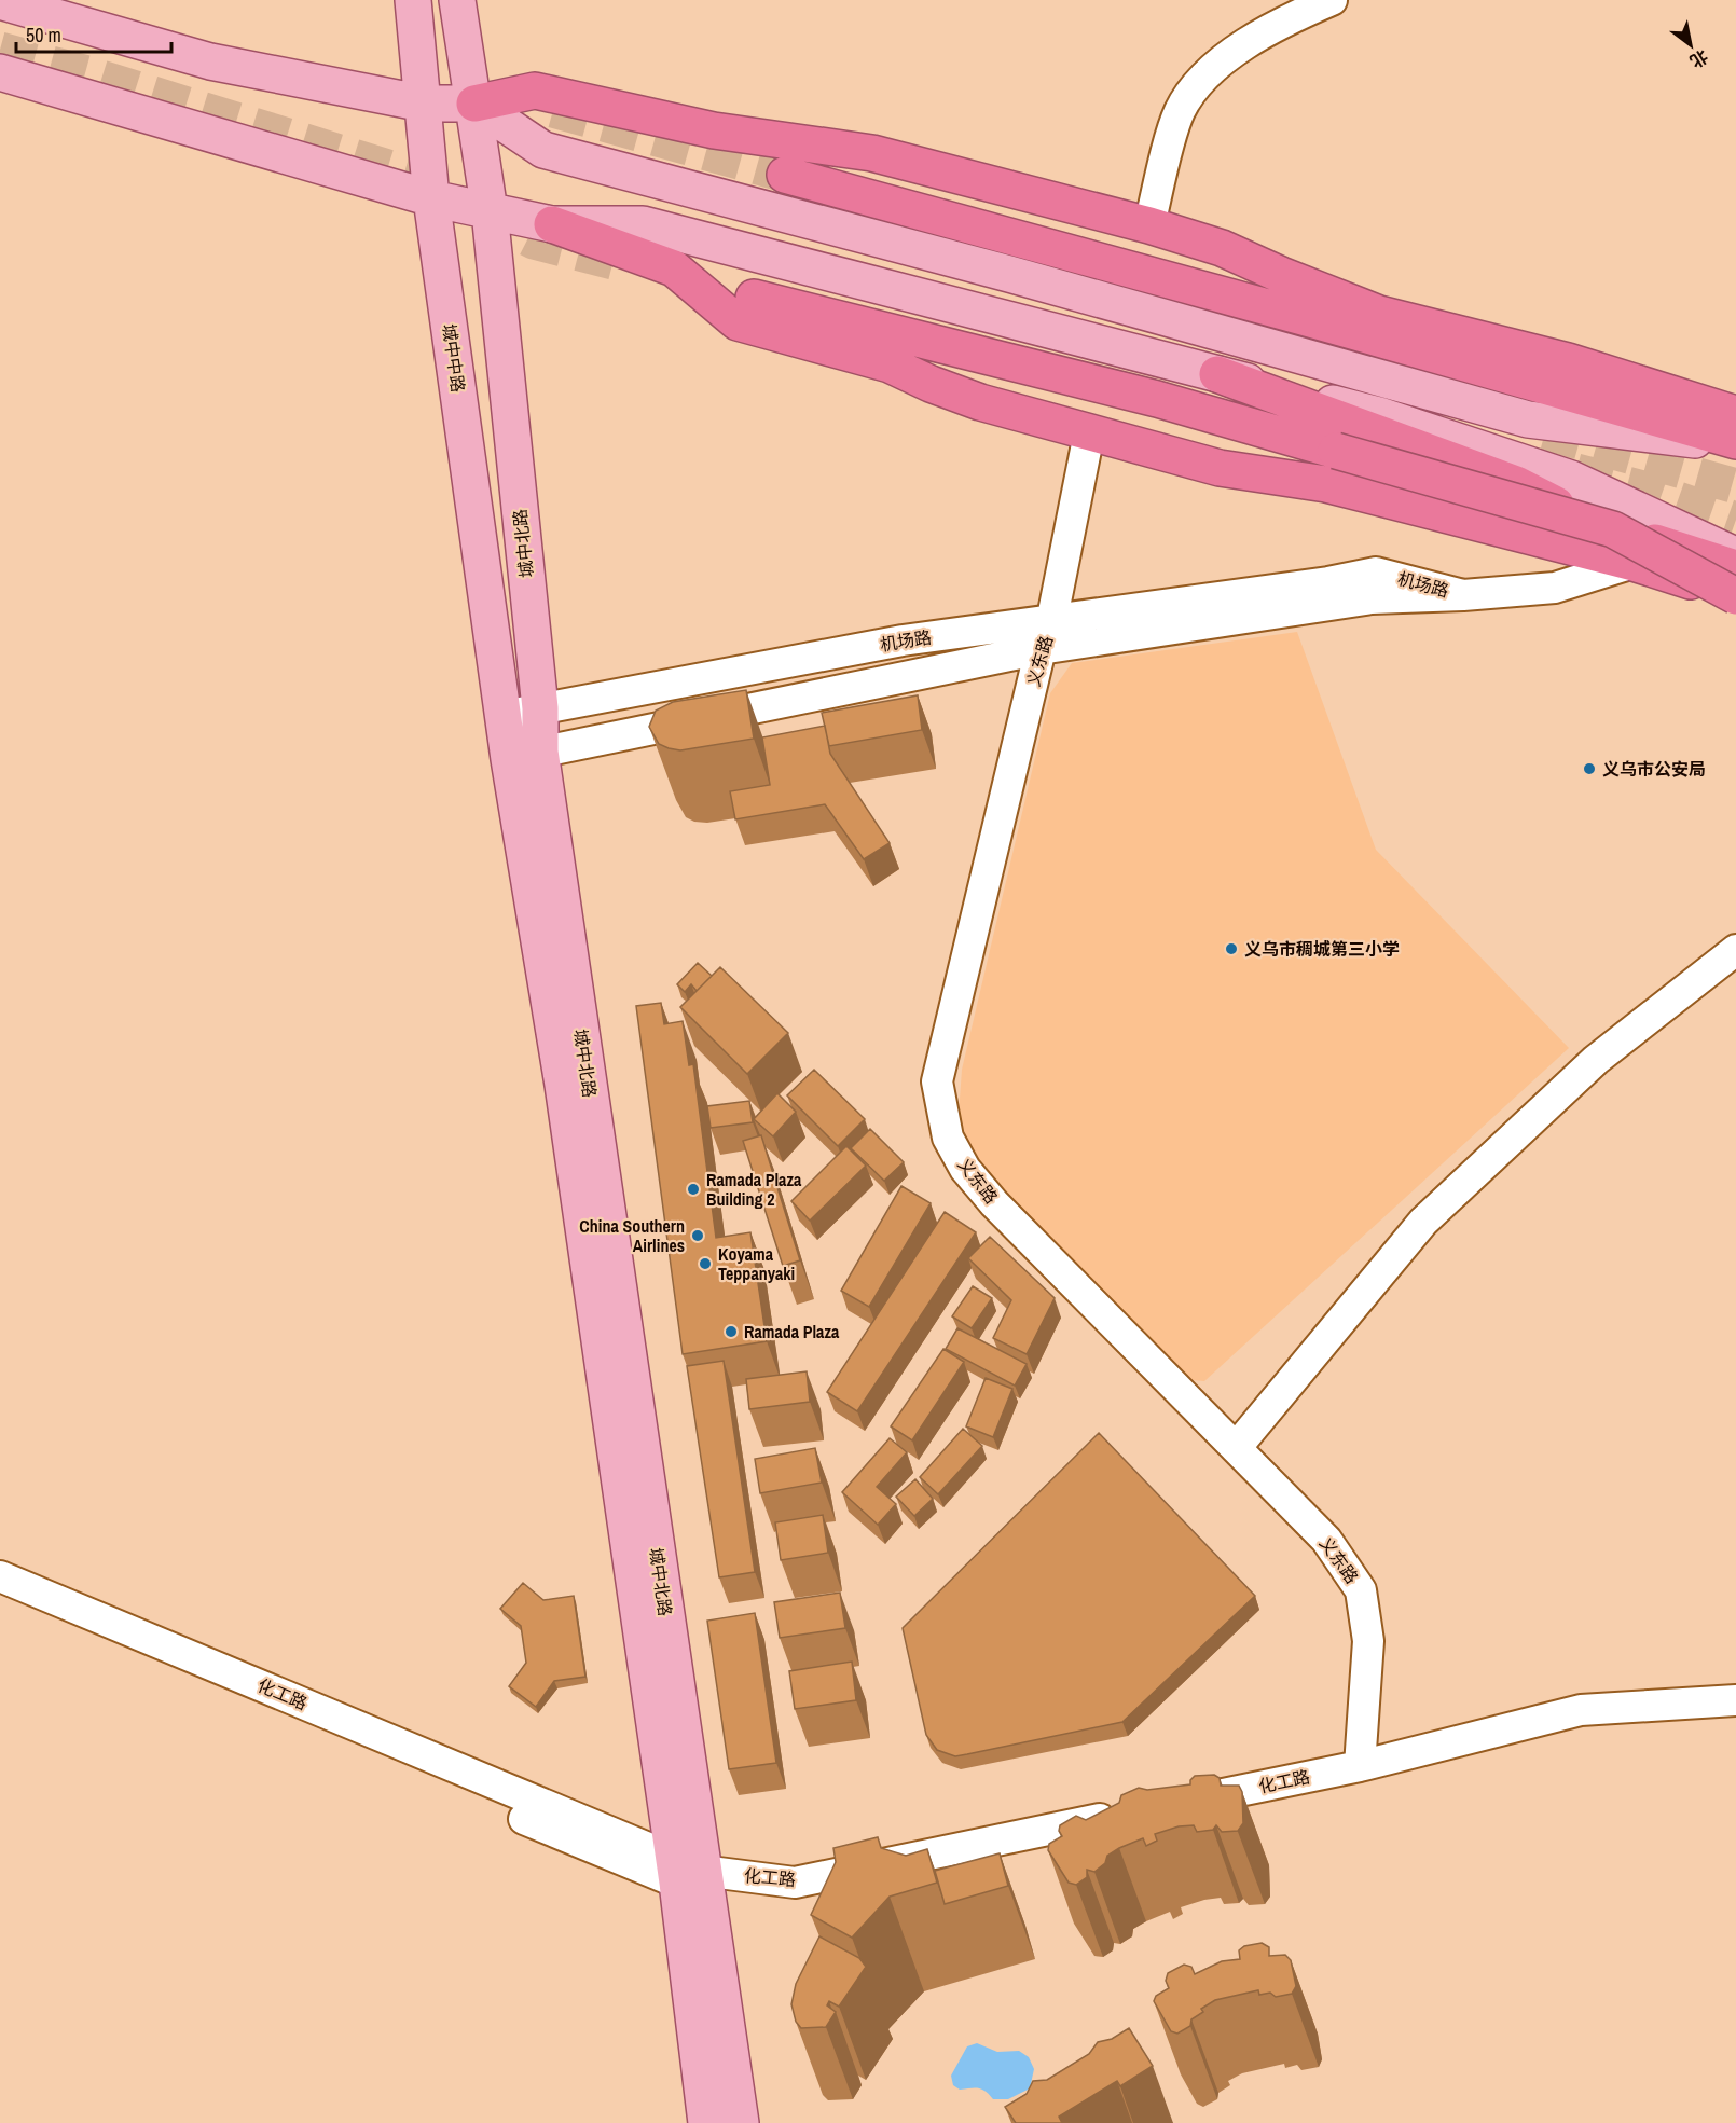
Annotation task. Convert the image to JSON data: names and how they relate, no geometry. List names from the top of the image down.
{
  "streets": {
    "main road": ["城中中路", "城中北路"],
    "street": ["机场路", "义东路", "化工路"]
  },
  "crossings": [
    ["城中中路", "城中北路"],
    ["城中中路", "机场路"],
    ["城中北路", "机场路"],
    ["城中北路", "化工路"],
    ["机场路", "义东路"],
    ["义东路", "化工路"]
  ],
  "places": [
    "义乌市公安局",
    "义乌市稠城第三小学",
    "Ramada Plaza Building 2",
    "China Southern Airlines",
    "Koyama Teppanyaki",
    "Ramada Plaza"
  ],
  "scale_bar": "50 m",
  "north": "bottom right"
}
